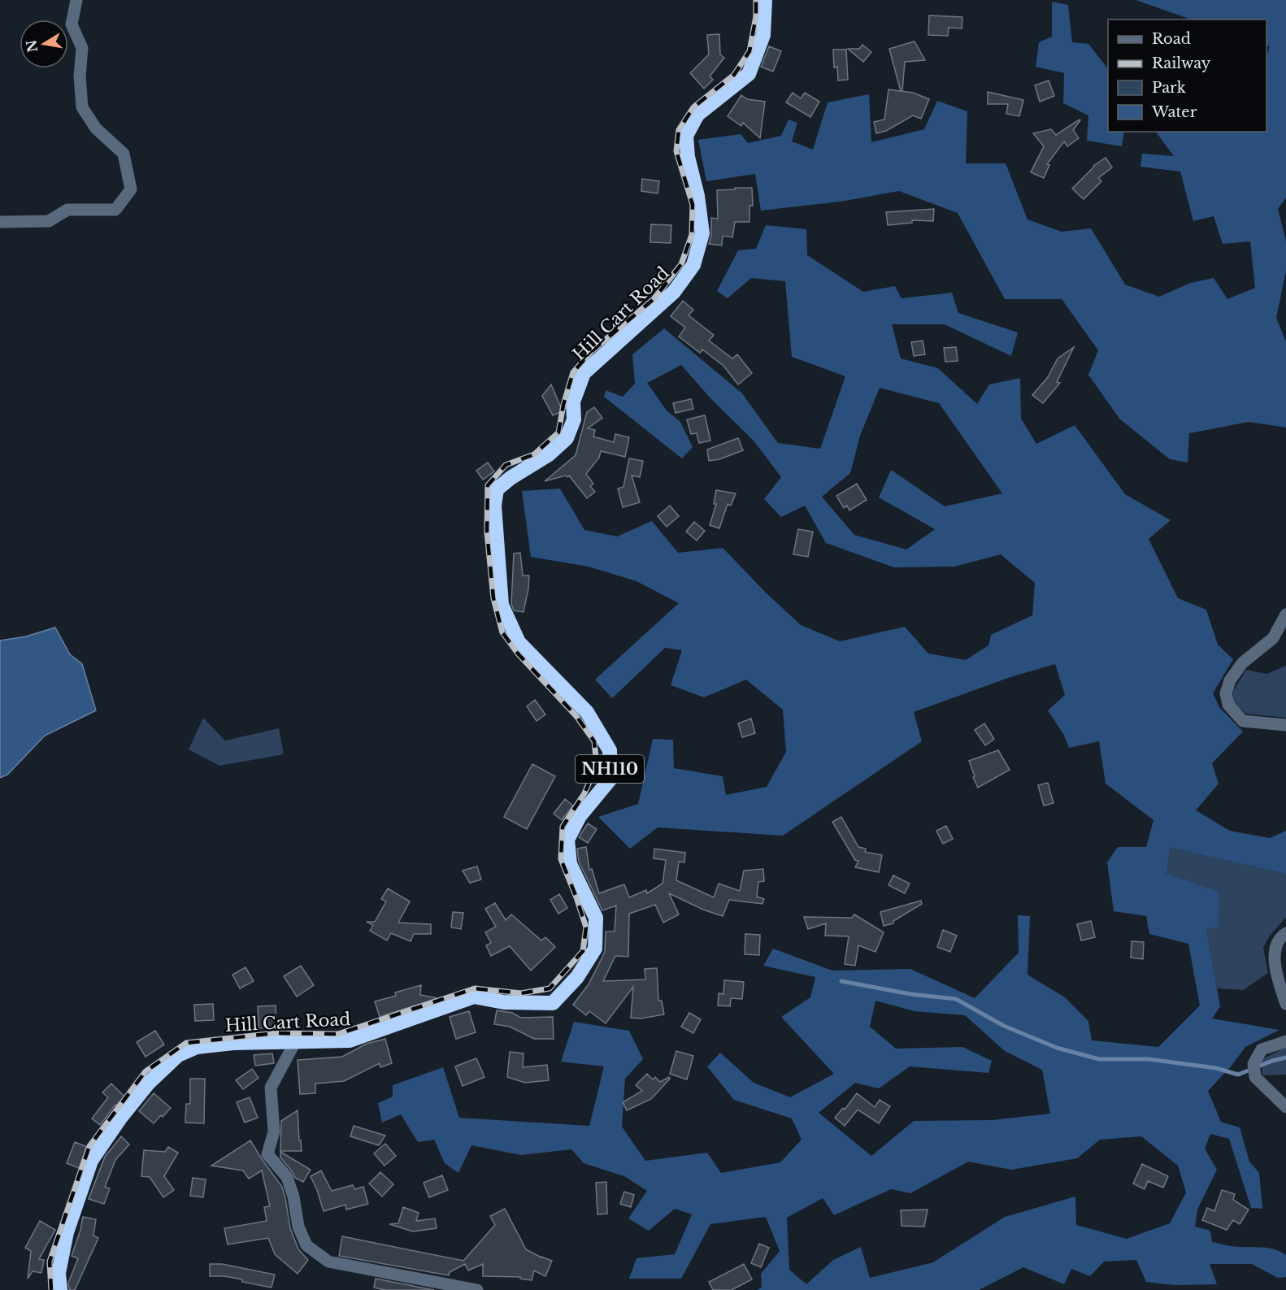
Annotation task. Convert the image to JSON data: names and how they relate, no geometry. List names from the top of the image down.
{
  "streets": {
    "highway": ["Hill Cart Road", "NH110"]
  },
  "legend": [
    "Road",
    "Railway",
    "Park",
    "Water"
  ],
  "north": "left"
}
